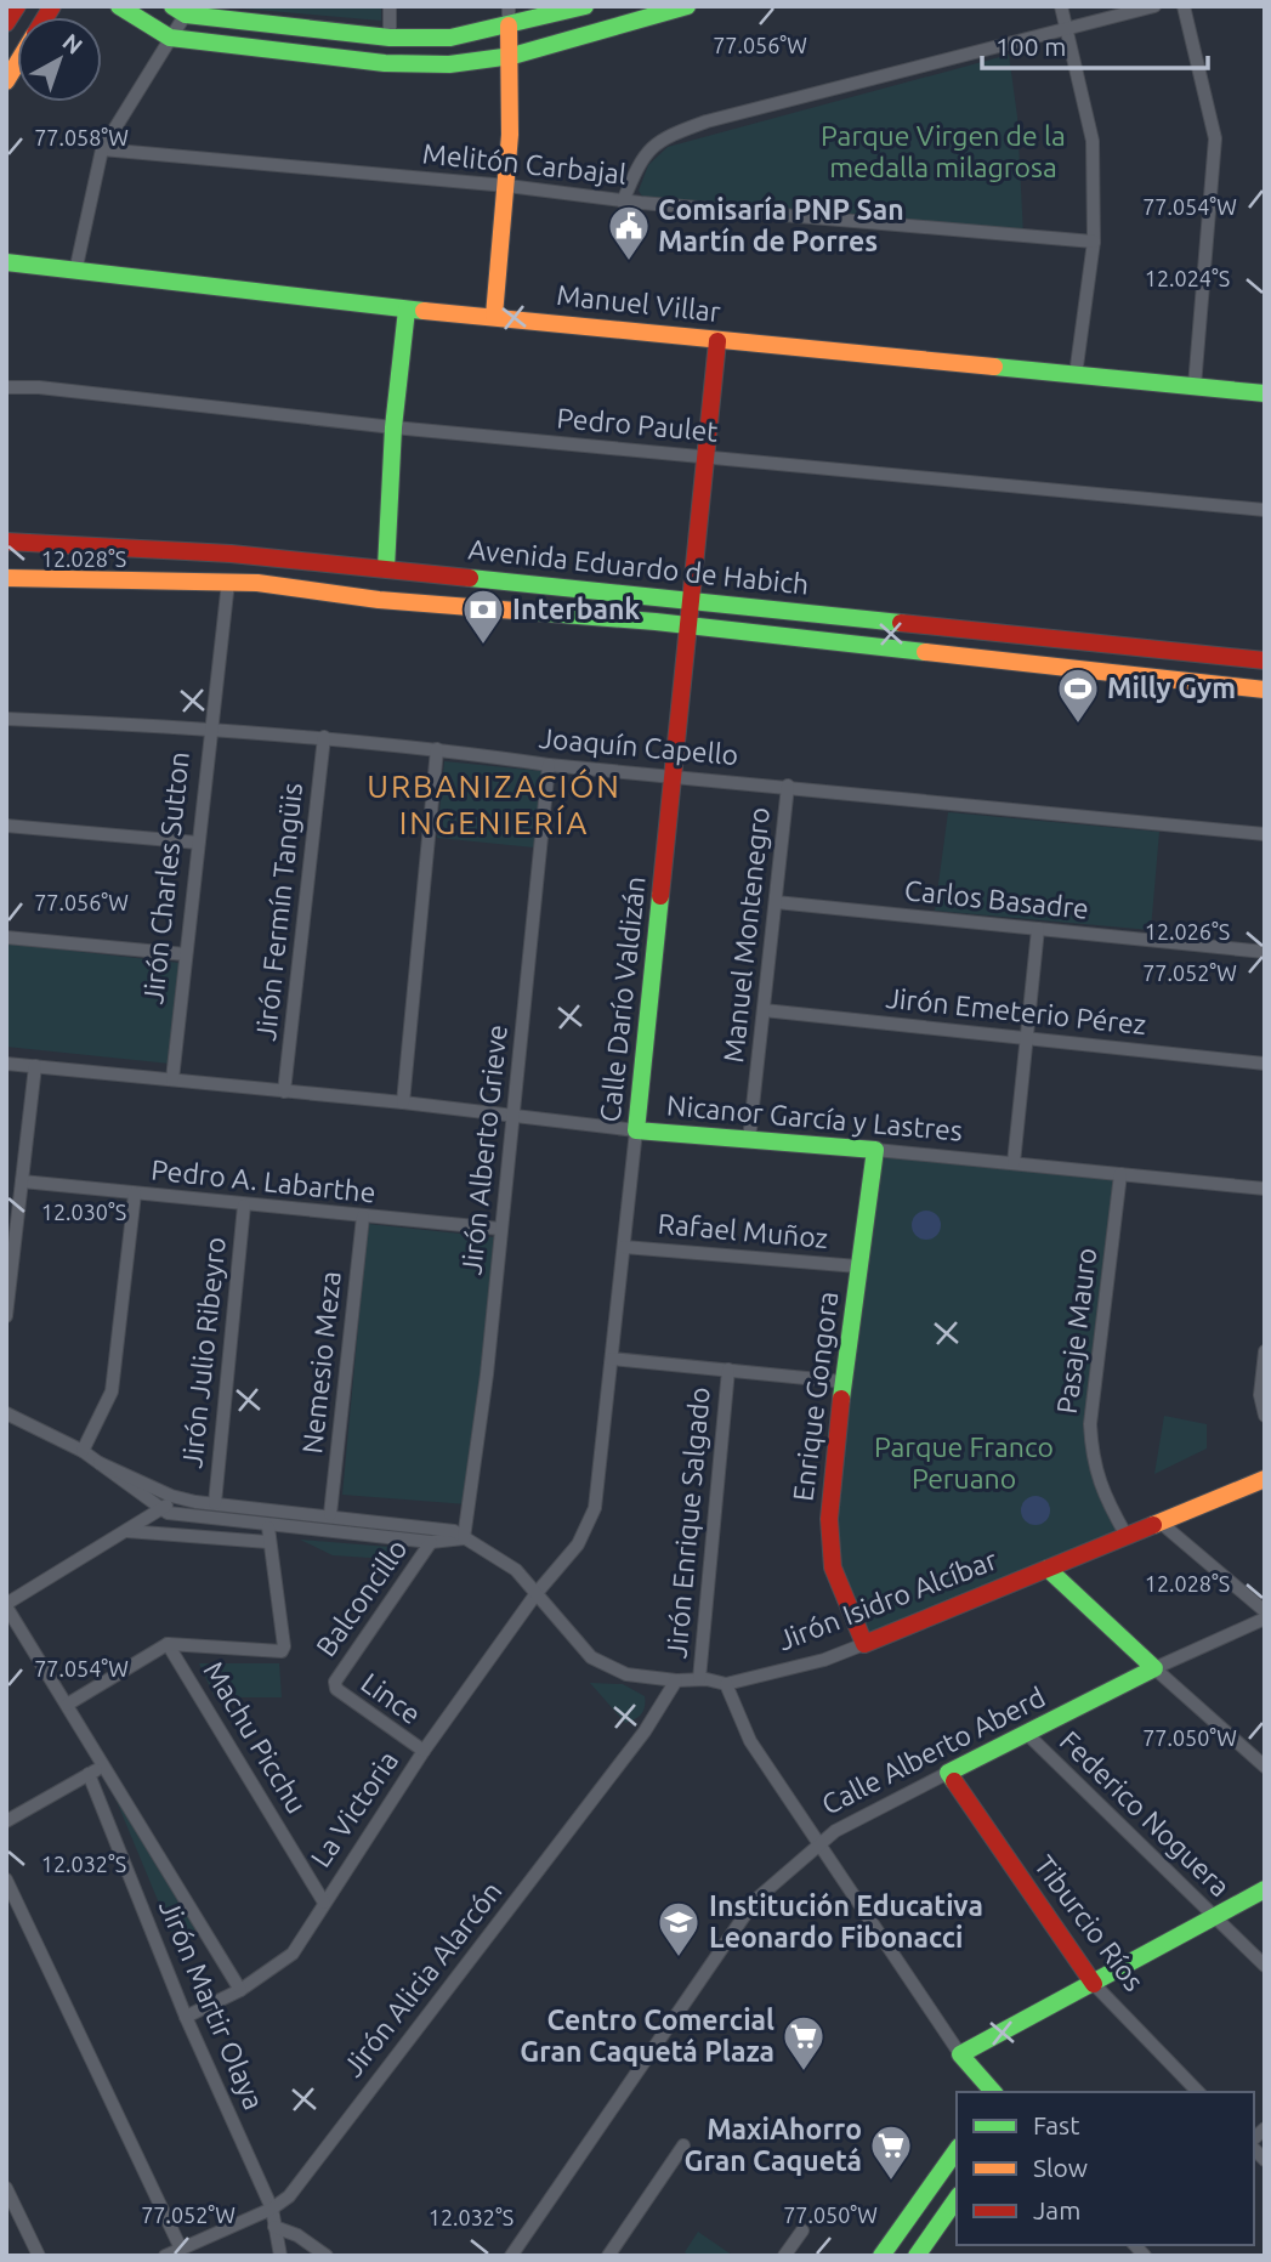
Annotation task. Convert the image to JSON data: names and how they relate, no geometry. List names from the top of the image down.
{
  "streets": {
    "main road": [
      "Manuel Villar",
      "Avenida Eduardo de Habich",
      "Calle Darío Valdizán",
      "Nicanor García y Lastres",
      "Enrique Gongora",
      "Jirón Isidro Alcíbar",
      "Calle Alberto Aberd",
      "Tiburcio Ríos"
    ],
    "street": [
      "Melitón Carbajal",
      "Pedro Paulet",
      "Joaquín Capello",
      "Jirón Charles Sutton",
      "Carlos Basadre",
      "Jirón Fermín Tangüis",
      "Manuel Montenegro",
      "Jirón Emeterio Pérez",
      "Jirón Alberto Grieve",
      "Pedro A. Labarthe",
      "Rafael Muñoz",
      "Pasaje Mauro",
      "Jirón Julio Ribeyro",
      "Nemesio Meza",
      "Jirón Enrique Salgado",
      "Balconcillo",
      "Lince",
      "Machu Picchu",
      "La Victoria",
      "Federico Noguera",
      "Jirón Alicia Alarcón",
      "Jirón Martir Olaya"
    ]
  },
  "crossings": [
    ["Manuel Villar", "Calle Darío Valdizán"],
    ["Pedro Paulet", "Calle Darío Valdizán"],
    ["Avenida Eduardo de Habich", "Jirón Charles Sutton"],
    ["Avenida Eduardo de Habich", "Calle Darío Valdizán"],
    ["Joaquín Capello", "Jirón Charles Sutton"],
    ["Joaquín Capello", "Jirón Fermín Tangüis"],
    ["Joaquín Capello", "Manuel Montenegro"],
    ["Joaquín Capello", "Calle Darío Valdizán"],
    ["Joaquín Capello", "Jirón Alberto Grieve"],
    ["Jirón Charles Sutton", "Nicanor García y Lastres"],
    ["Carlos Basadre", "Manuel Montenegro"],
    ["Jirón Fermín Tangüis", "Nicanor García y Lastres"],
    ["Manuel Montenegro", "Jirón Emeterio Pérez"],
    ["Manuel Montenegro", "Nicanor García y Lastres"],
    ["Calle Darío Valdizán", "Nicanor García y Lastres"],
    ["Calle Darío Valdizán", "Rafael Muñoz"],
    ["Calle Darío Valdizán", "Jirón Isidro Alcíbar"],
    ["Calle Darío Valdizán", "La Victoria"],
    ["Nicanor García y Lastres", "Jirón Alberto Grieve"],
    ["Nicanor García y Lastres", "Pasaje Mauro"],
    ["Nicanor García y Lastres", "Enrique Gongora"],
    ["Jirón Alberto Grieve", "Pedro A. Labarthe"],
    ["Jirón Alberto Grieve", "Jirón Isidro Alcíbar"],
    ["Pedro A. Labarthe", "Jirón Julio Ribeyro"],
    ["Pedro A. Labarthe", "Nemesio Meza"],
    ["Rafael Muñoz", "Enrique Gongora"],
    ["Pasaje Mauro", "Jirón Isidro Alcíbar"],
    ["Jirón Julio Ribeyro", "Jirón Isidro Alcíbar"],
    ["Nemesio Meza", "Jirón Isidro Alcíbar"],
    ["Enrique Gongora", "Jirón Isidro Alcíbar"],
    ["Jirón Enrique Salgado", "Jirón Isidro Alcíbar"],
    ["Balconcillo", "Jirón Isidro Alcíbar"],
    ["Balconcillo", "Lince"],
    ["Jirón Isidro Alcíbar", "La Victoria"],
    ["Jirón Isidro Alcíbar", "Jirón Alicia Alarcón"],
    ["Lince", "La Victoria"],
    ["Machu Picchu", "La Victoria"],
    ["Calle Alberto Aberd", "Federico Noguera"],
    ["Calle Alberto Aberd", "Tiburcio Ríos"],
    ["La Victoria", "Jirón Martir Olaya"],
    ["Jirón Alicia Alarcón", "Jirón Martir Olaya"]
  ],
  "districts": ["URBANIZACIÓN INGENIERÍA"],
  "parks": ["Parque Virgen de la medalla milagrosa", "Parque Franco Peruano"],
  "places": {
    "public building": ["Comisaría PNP San Martín de Porres"],
    "bank": ["Interbank"],
    "sports": ["Milly Gym"],
    "school or university": ["Institución Educativa Leonardo Fibonacci"],
    "supermarket": ["Centro Comercial Gran Caquetá Plaza", "MaxiAhorro Gran Caquetá"]
  },
  "legend": ["Fast", "Slow", "Jam"],
  "scale_bar": "100 m",
  "north": "top right",
  "coordinates": [
    "77.056°W",
    "77.058°W",
    "77.054°W",
    "12.024°S",
    "12.028°S",
    "12.026°S",
    "77.052°W",
    "12.030°S",
    "77.050°W",
    "12.032°S"
  ]
}
